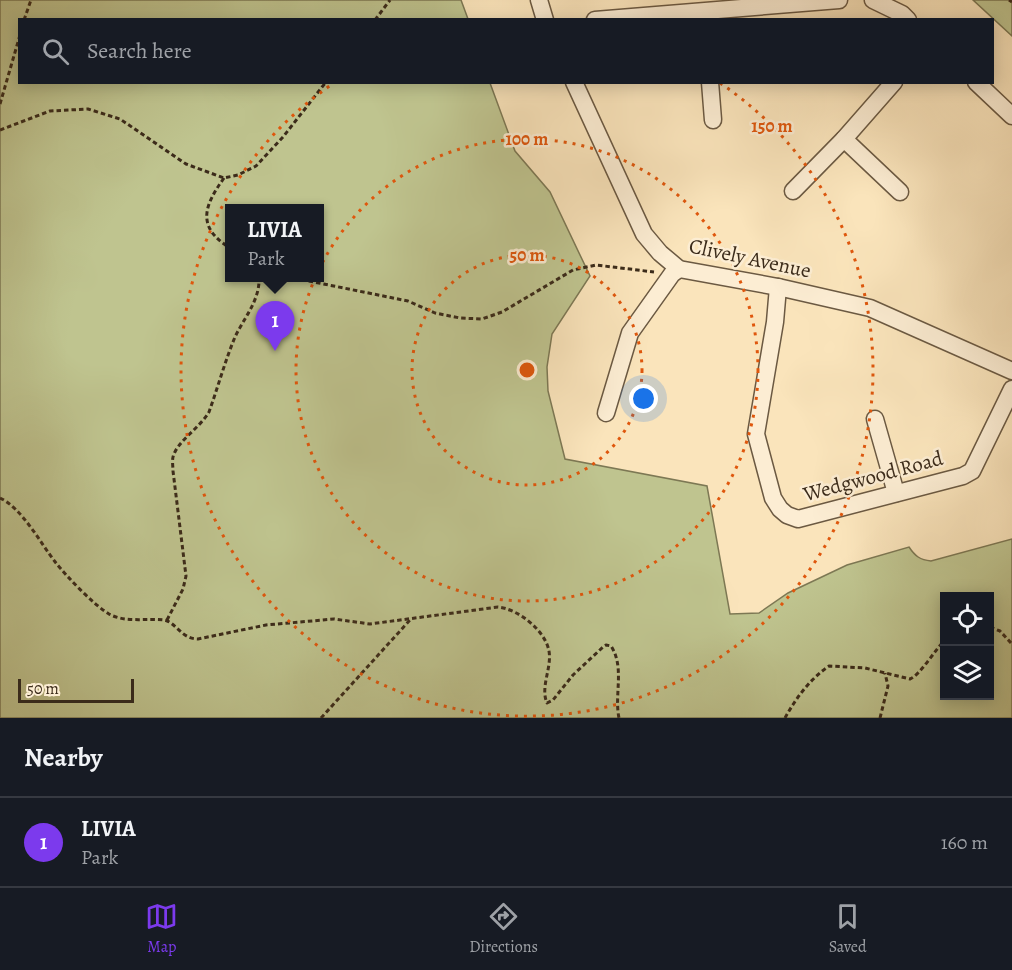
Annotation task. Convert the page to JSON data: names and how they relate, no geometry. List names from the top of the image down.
{
  "streets": {
    "street": ["Clively Avenue", "Wedgwood Road"]
  },
  "crossings": [
    ["Clively Avenue", "Wedgwood Road"]
  ],
  "scale_bar": "50 m",
  "page": {
    "search": "Search here",
    "popup": ["LIVIA", "Park"],
    "pins": "1",
    "scale": "50 m",
    "heading": "Nearby",
    "list": [
      {
        "mark": "1",
        "name": "LIVIA",
        "note": "Park",
        "value": "160 m"
      }
    ],
    "nav": ["Map", "Directions", "Saved"]
  },
  "rings": ["150 m", "100 m", "50 m"]
}
